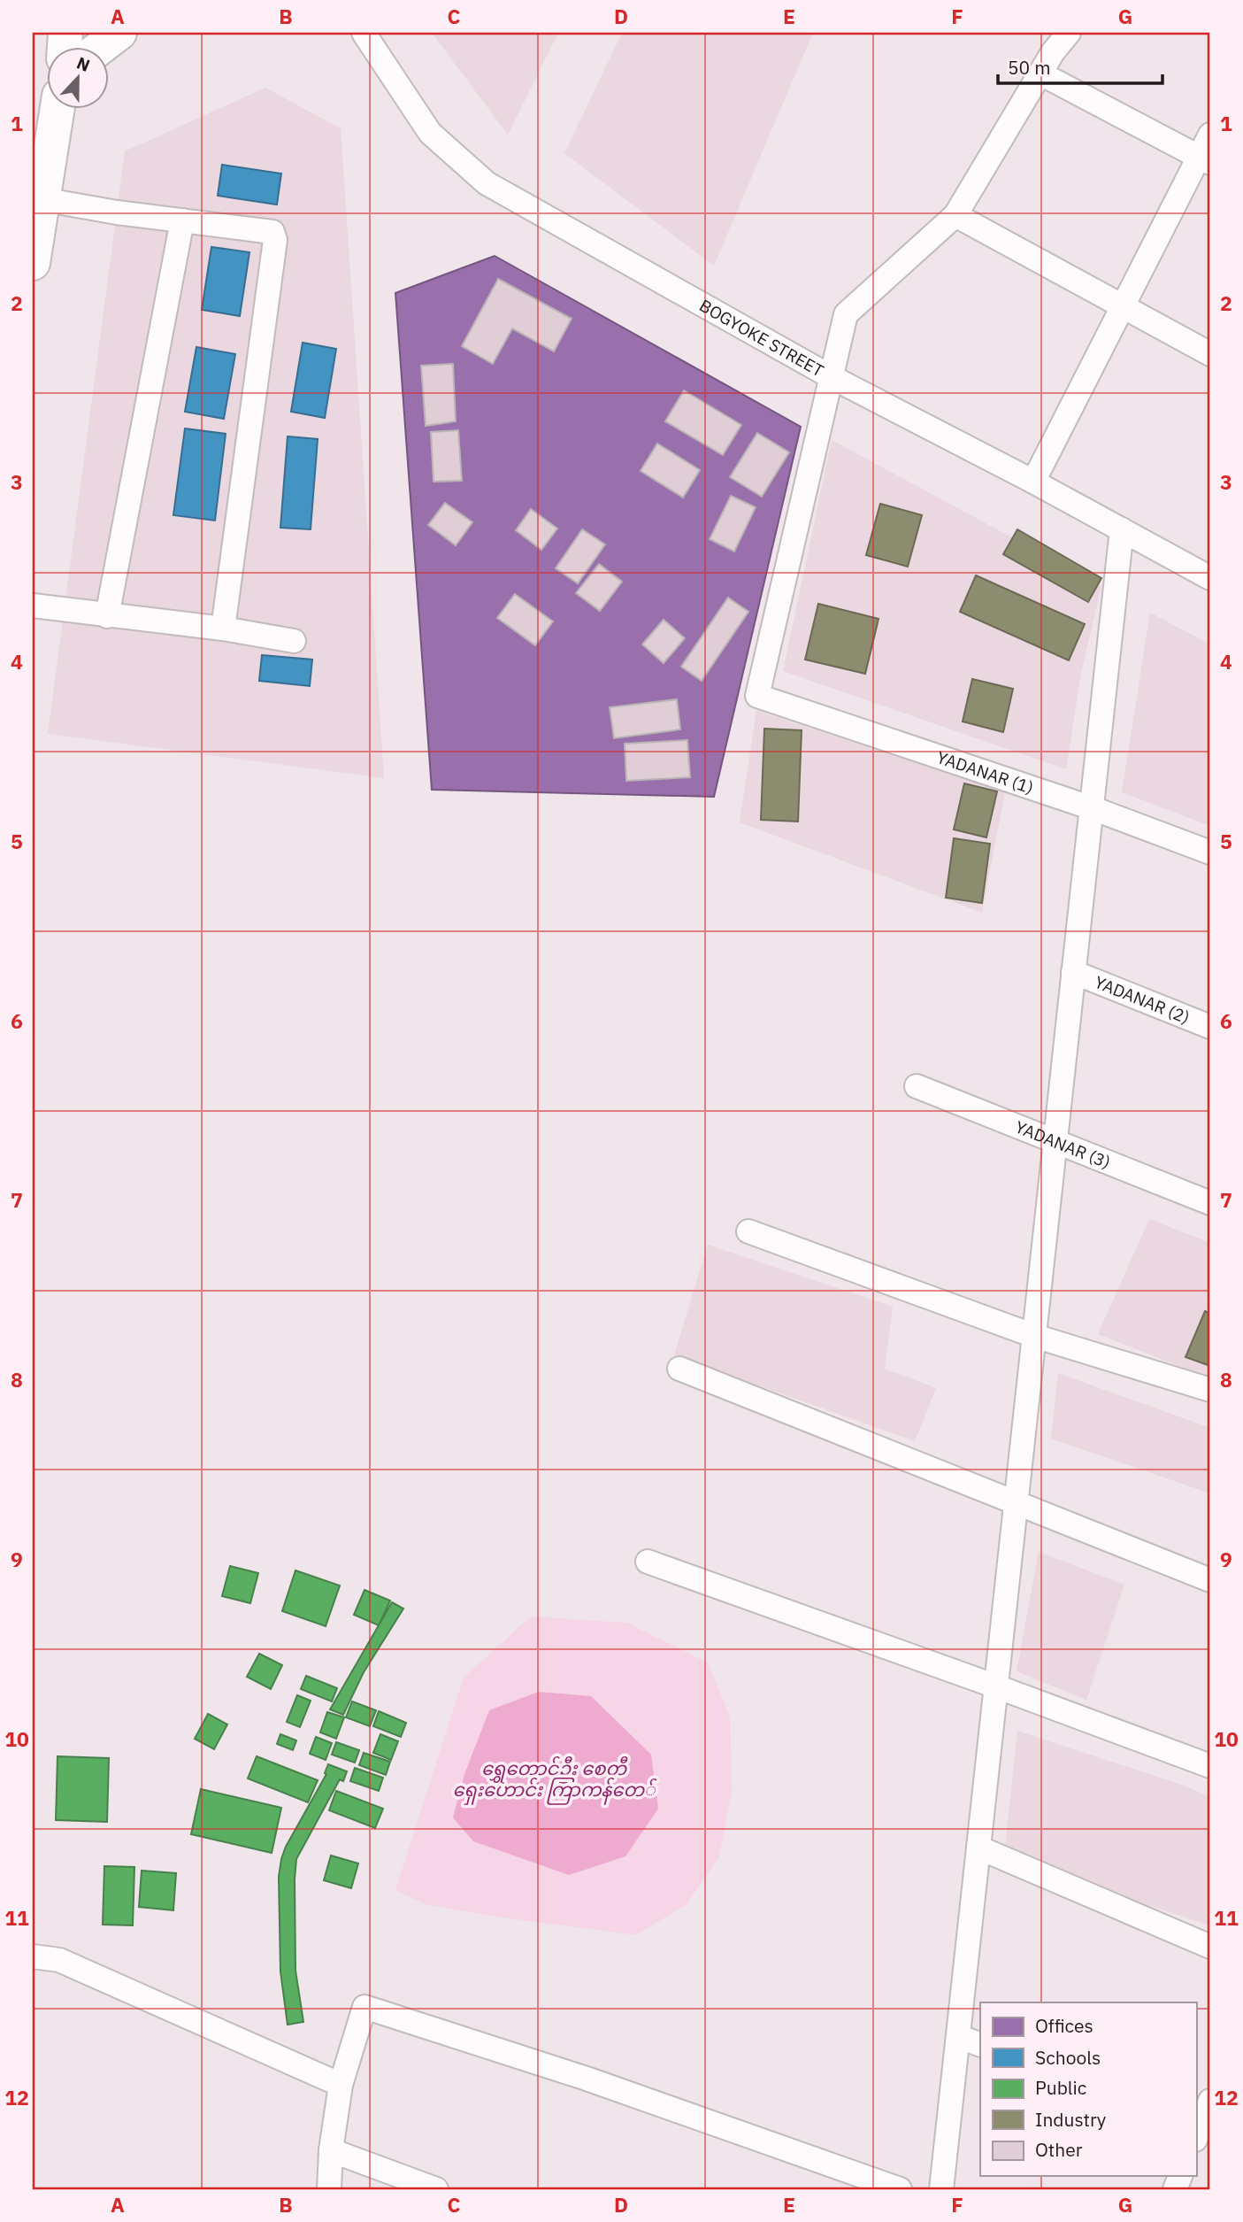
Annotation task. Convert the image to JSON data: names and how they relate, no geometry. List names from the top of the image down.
{
  "streets": {
    "street": [
      "BOGYOKE STREET",
      "YADANAR (1)",
      "YADANAR (2)",
      "YADANAR (3)"
    ]
  },
  "crossings": [
    ["BOGYOKE STREET", "YADANAR (1)"]
  ],
  "water": ["ရွှေတောင်ဦး စေတီ ရှေး‌ဟောင်း ကြာကန်တေ်"],
  "legend": [
    "Offices",
    "Schools",
    "Public",
    "Industry",
    "Other"
  ],
  "scale_bar": "50 m",
  "north": "top",
  "grid": {
    "columns": [
      "A",
      "B",
      "C",
      "D",
      "E",
      "F",
      "G"
    ],
    "rows": [
      "1",
      "2",
      "3",
      "4",
      "5",
      "6",
      "7",
      "8",
      "9",
      "10",
      "11",
      "12"
    ]
  }
}
